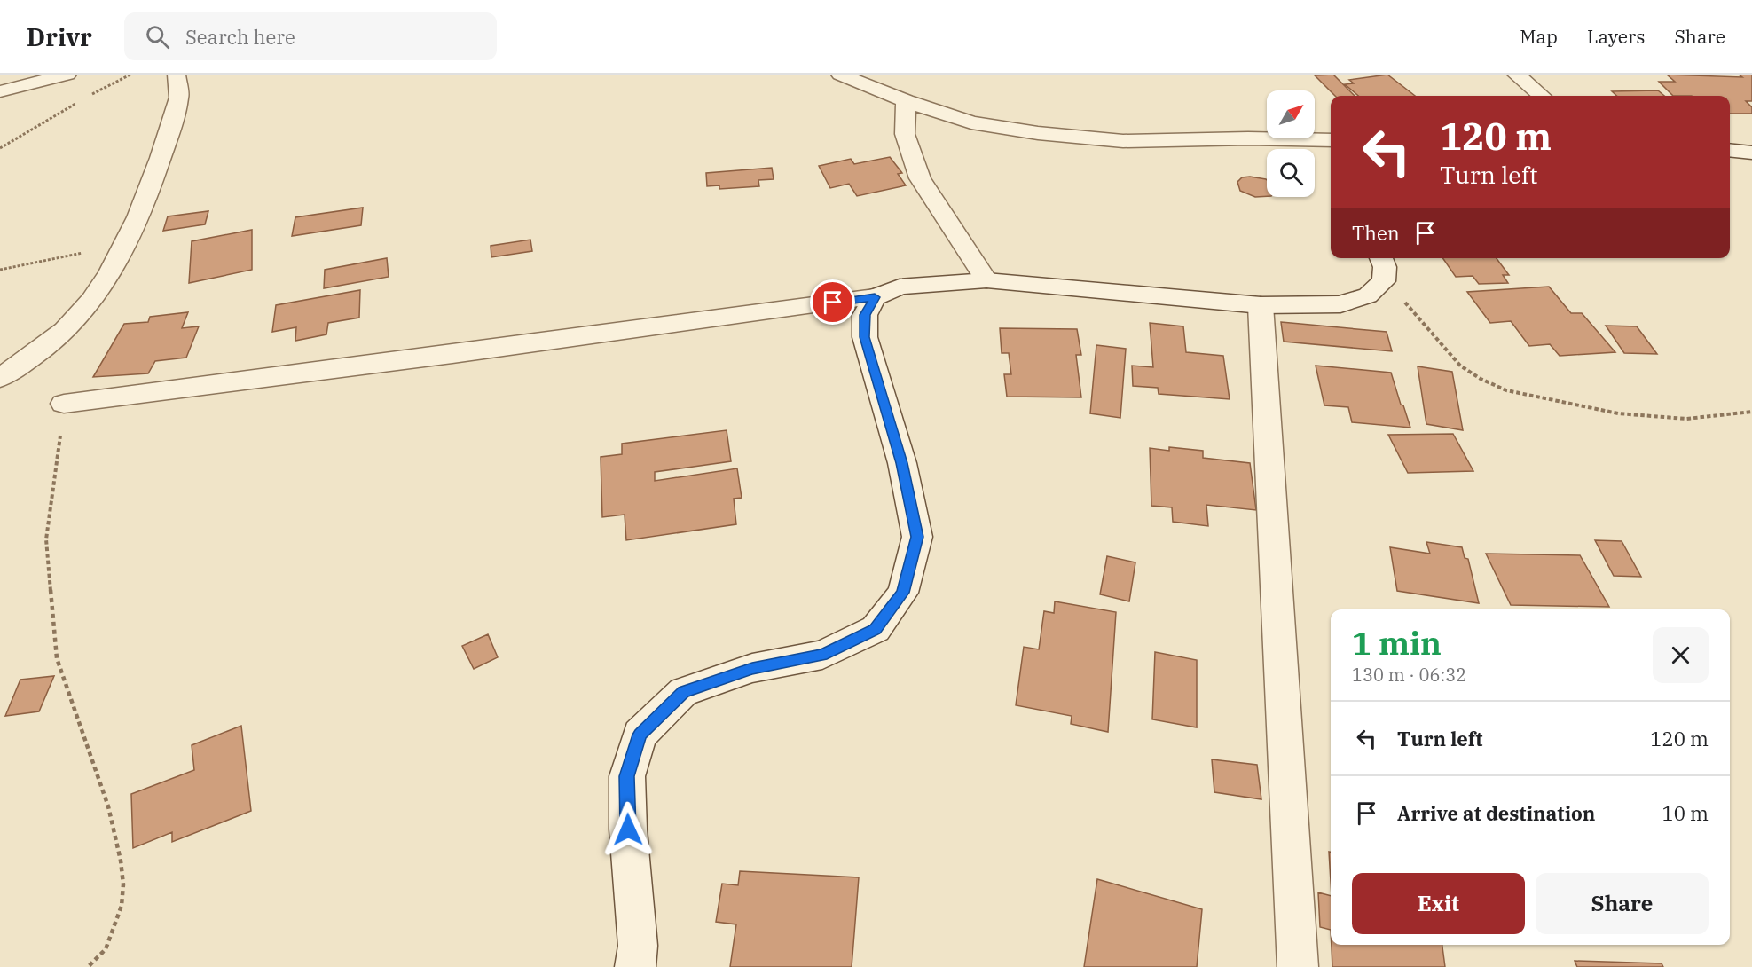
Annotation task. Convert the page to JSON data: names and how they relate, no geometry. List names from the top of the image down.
{
  "north": "top right",
  "page": {
    "header": "Drivr",
    "search": "Search here",
    "nav": ["Map", "Layers", "Share"],
    "turn": ["120 m", "Turn left"],
    "then": "Then",
    "heading": ["1 min", "130 m · 06:32"],
    "list": [
      {
        "name": "Turn left",
        "value": "120 m"
      },
      {
        "name": "Arrive at destination",
        "value": "10 m"
      }
    ],
    "buttons": ["Exit", "Share"]
  }
}
